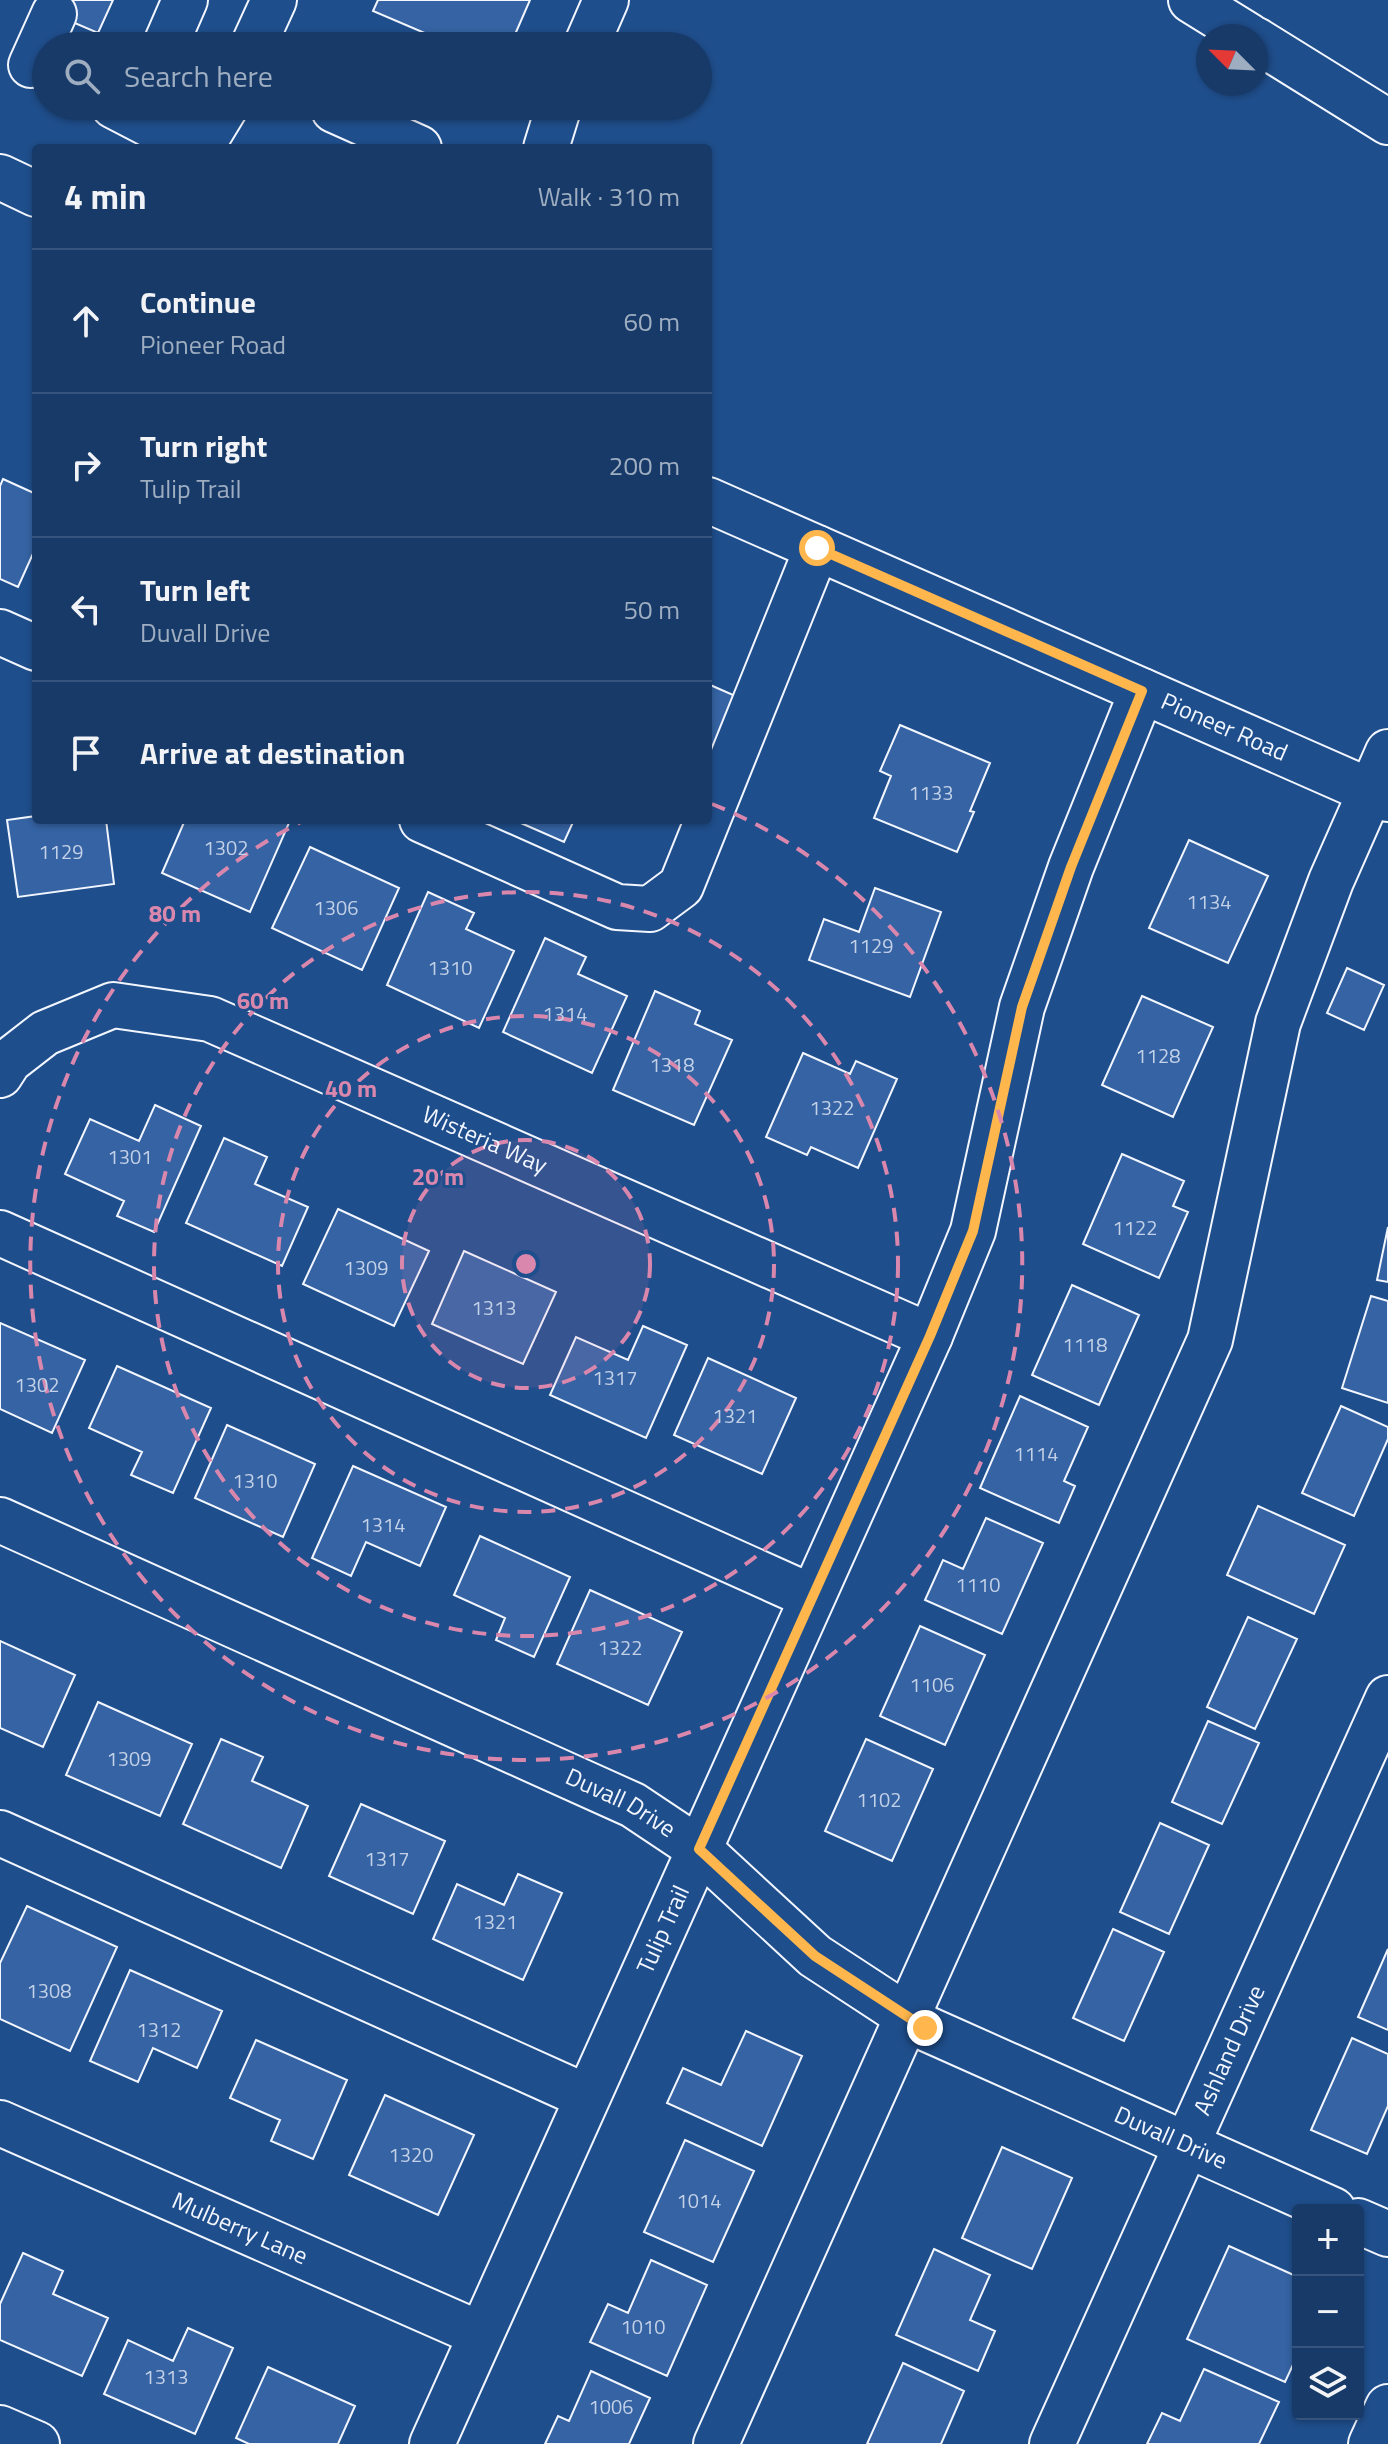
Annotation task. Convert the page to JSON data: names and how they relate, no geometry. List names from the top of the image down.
{
  "streets": {
    "street": [
      "Pioneer Road",
      "Wisteria Way",
      "Duvall Drive",
      "Tulip Trail",
      "Ashland Drive",
      "Mulberry Lane"
    ]
  },
  "crossings": [
    ["Pioneer Road", "Tulip Trail"],
    ["Wisteria Way", "Tulip Trail"],
    ["Duvall Drive", "Tulip Trail"],
    ["Duvall Drive", "Ashland Drive"],
    ["Tulip Trail", "Mulberry Lane"]
  ],
  "house_numbers": [
    "1133",
    "1302",
    "1129",
    "1134",
    "1306",
    "1129",
    "1310",
    "1314",
    "1128",
    "1318",
    "1322",
    "1301",
    "1122",
    "1309",
    "1313",
    "1118",
    "1317",
    "1302",
    "1321",
    "1114",
    "1310",
    "1314",
    "1110",
    "1322",
    "1106",
    "1309",
    "1102",
    "1317",
    "1321",
    "1308",
    "1312",
    "1320",
    "1014",
    "1010",
    "1313",
    "1006"
  ],
  "north": "top left",
  "page": {
    "search": "Search here",
    "heading": ["4 min", "Walk · 310 m"],
    "list": [
      ["Continue", "Pioneer Road", "60 m"],
      ["Turn right", "Tulip Trail", "200 m"],
      ["Turn left", "Duvall Drive", "50 m"],
      "Arrive at destination"
    ],
    "map_buttons": ["+", "−"]
  },
  "rings": [
    "80 m",
    "60 m",
    "40 m",
    "20 m"
  ]
}
